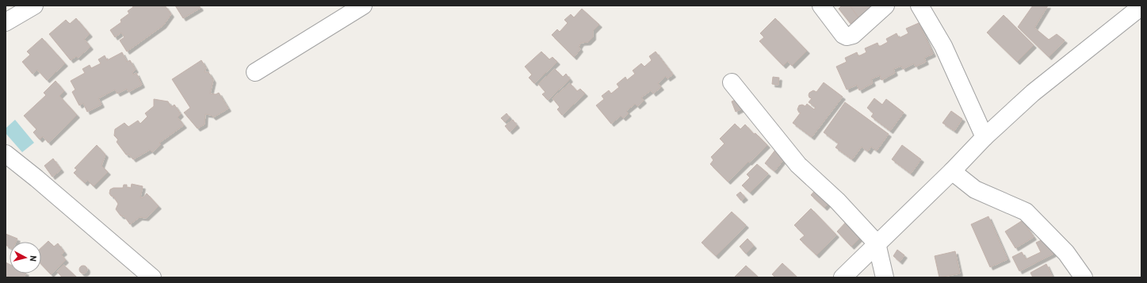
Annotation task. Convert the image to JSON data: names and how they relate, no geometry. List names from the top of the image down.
{
  "north": "right"
}
